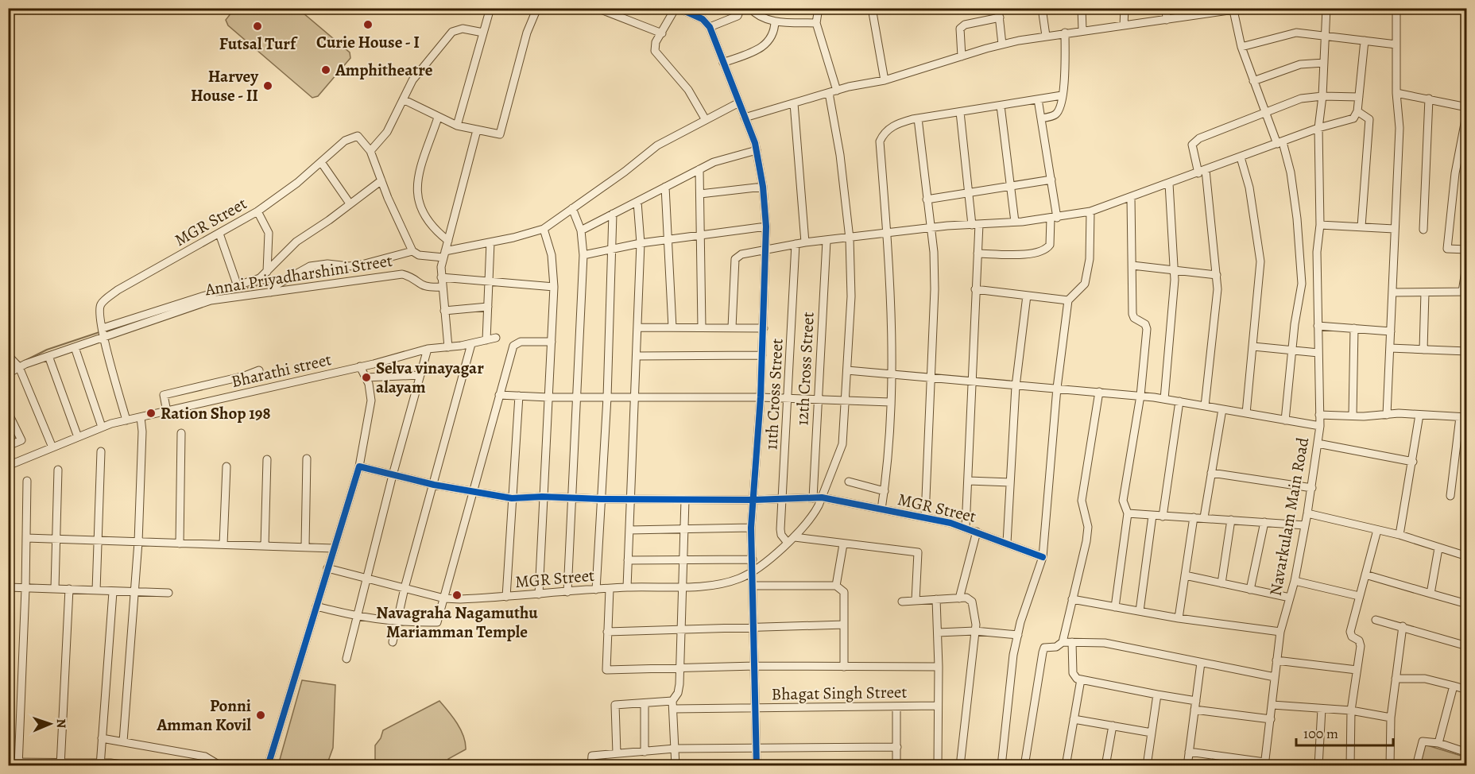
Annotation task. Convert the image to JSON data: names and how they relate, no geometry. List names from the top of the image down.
{
  "streets": {
    "street": [
      "MGR Street",
      "Annai Priyadharshini Street",
      "12th Cross Street",
      "Bharathi street",
      "11th Cross Street",
      "Navarkulam Main Road",
      "Bhagat Singh Street"
    ]
  },
  "crossings": [
    ["MGR Street", "Annai Priyadharshini Street"],
    ["MGR Street", "11th Cross Street"]
  ],
  "places": [
    "Curie House - I",
    "Futsal Turf",
    "Amphitheatre",
    "Harvey House - II",
    "Selva vinayagar alayam",
    "Ration Shop 198",
    "Navagraha Nagamuthu Mariamman Temple",
    "Ponni Amman Kovil"
  ],
  "scale_bar": "100 m",
  "north": "right"
}
